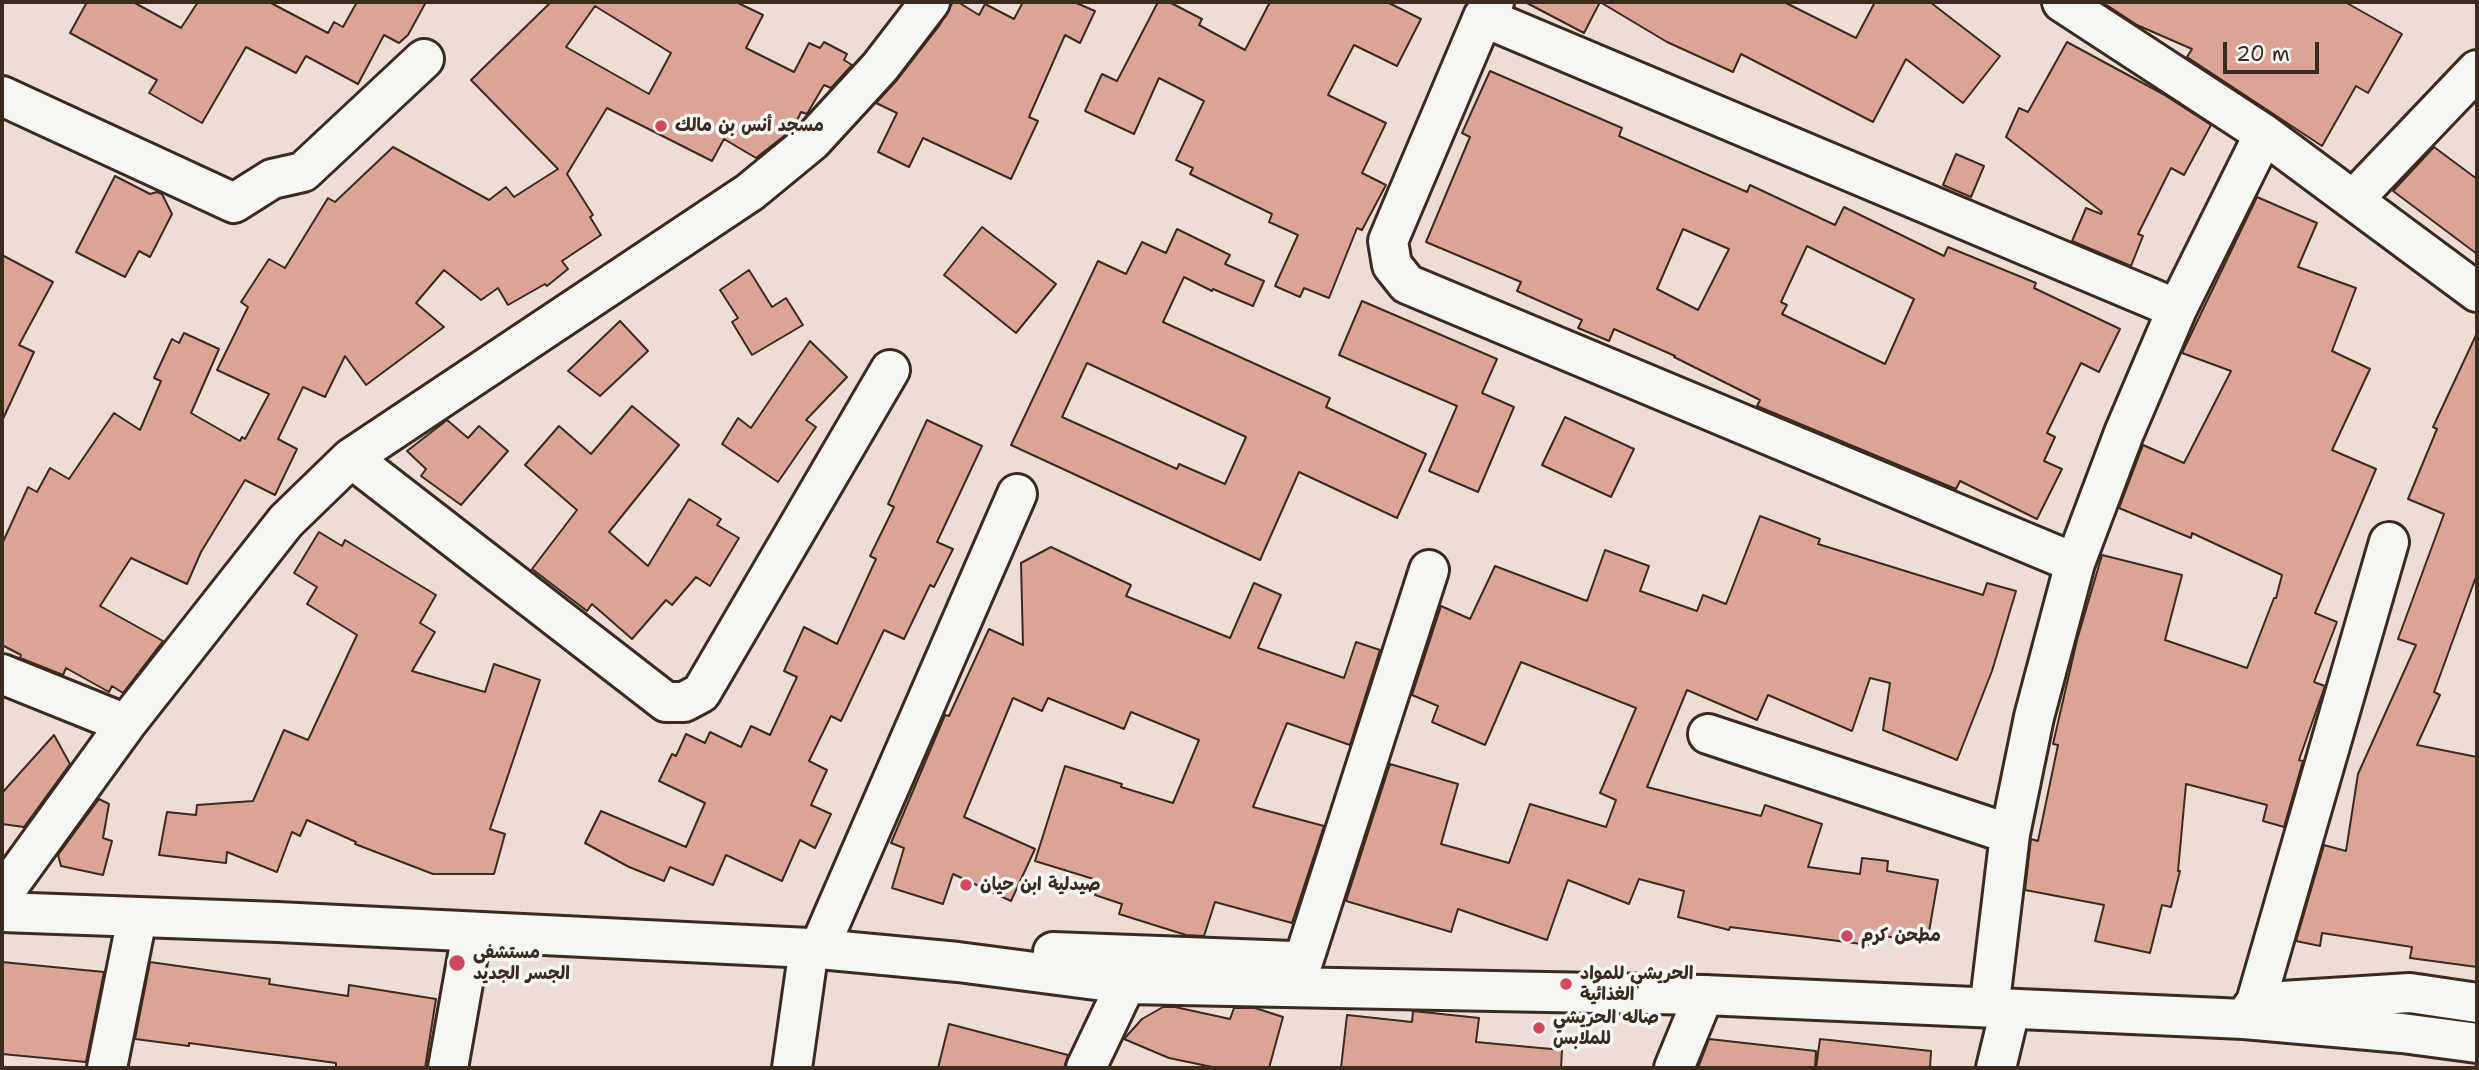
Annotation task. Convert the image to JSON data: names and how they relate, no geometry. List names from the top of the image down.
{
  "places": [
    "مسجد أنس بن مالك",
    "صيدلية ابن حيان",
    "مطحن كرم",
    "مستشفى الجسر الجديد",
    "الحريشي للمواد الغذائية",
    "صاله الحريشي للملابس"
  ],
  "scale_bar": "20 m"
}
